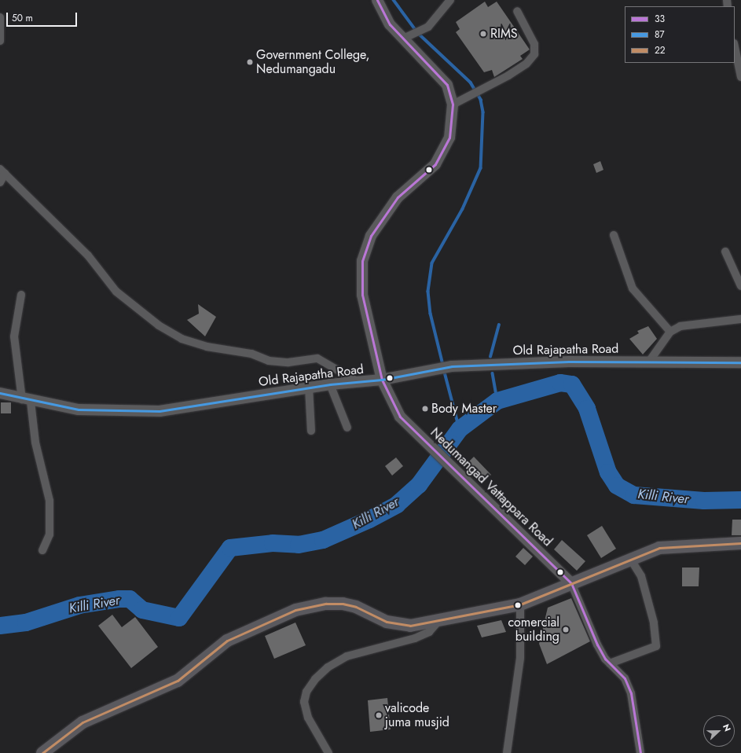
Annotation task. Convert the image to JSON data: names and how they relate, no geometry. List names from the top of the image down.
{
  "streets": {
    "main road": ["Old Rajapatha Road", "Nedumangad Vattappara Road"]
  },
  "crossings": [
    ["Old Rajapatha Road", "Nedumangad Vattappara Road"]
  ],
  "water": ["Killi River"],
  "places": [
    "RIMS",
    "Government College, Nedumangadu",
    "Body Master",
    "comercial building",
    "valicode juma musjid"
  ],
  "lines": ["transit line 33", "transit line 87", "transit line 22"],
  "legend": ["33", "87", "22"],
  "scale_bar": "50 m",
  "north": "right"
}
